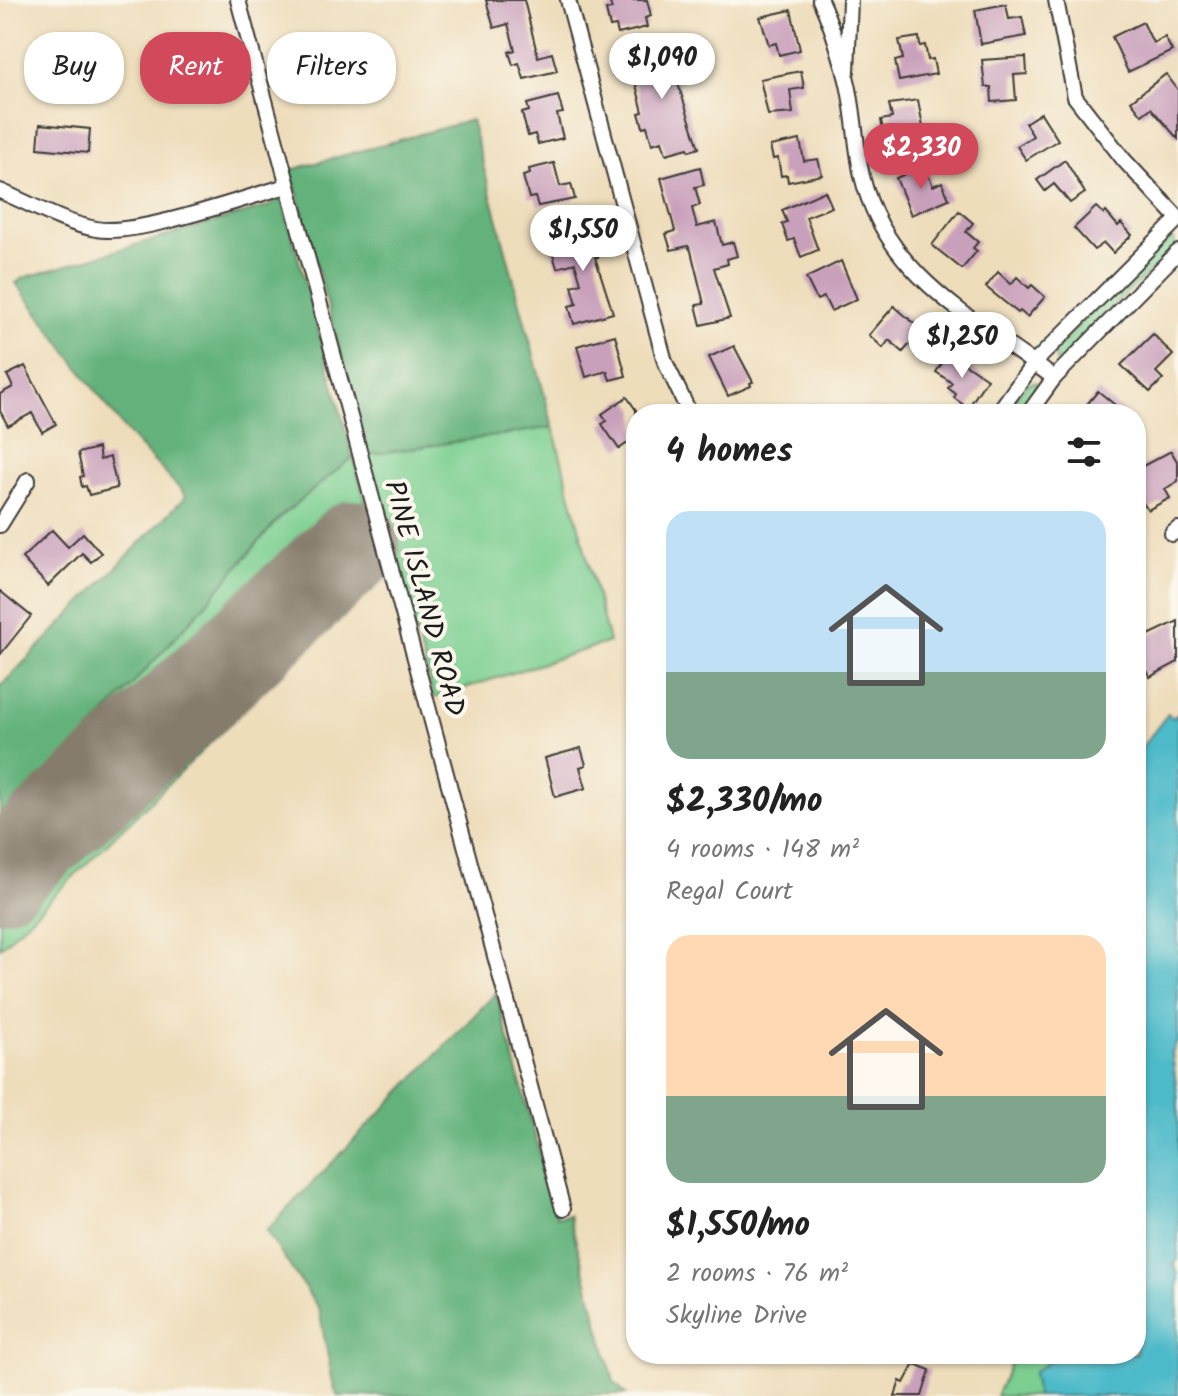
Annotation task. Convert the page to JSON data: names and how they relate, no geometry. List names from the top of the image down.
{
  "streets": {
    "street": ["PINE ISLAND ROAD"]
  },
  "page": {
    "chip": ["Buy", "Rent", "Filters"],
    "price": [
      "$1,090",
      "$2,330",
      "$1,550",
      "$1,250"
    ],
    "heading": "4 homes",
    "list": [
      {
        "name": "$2,330/mo",
        "note": "4 rooms · 148 m² · Regal Court"
      },
      {
        "name": "$1,550/mo",
        "note": "2 rooms · 76 m² · Skyline Drive"
      }
    ]
  }
}
